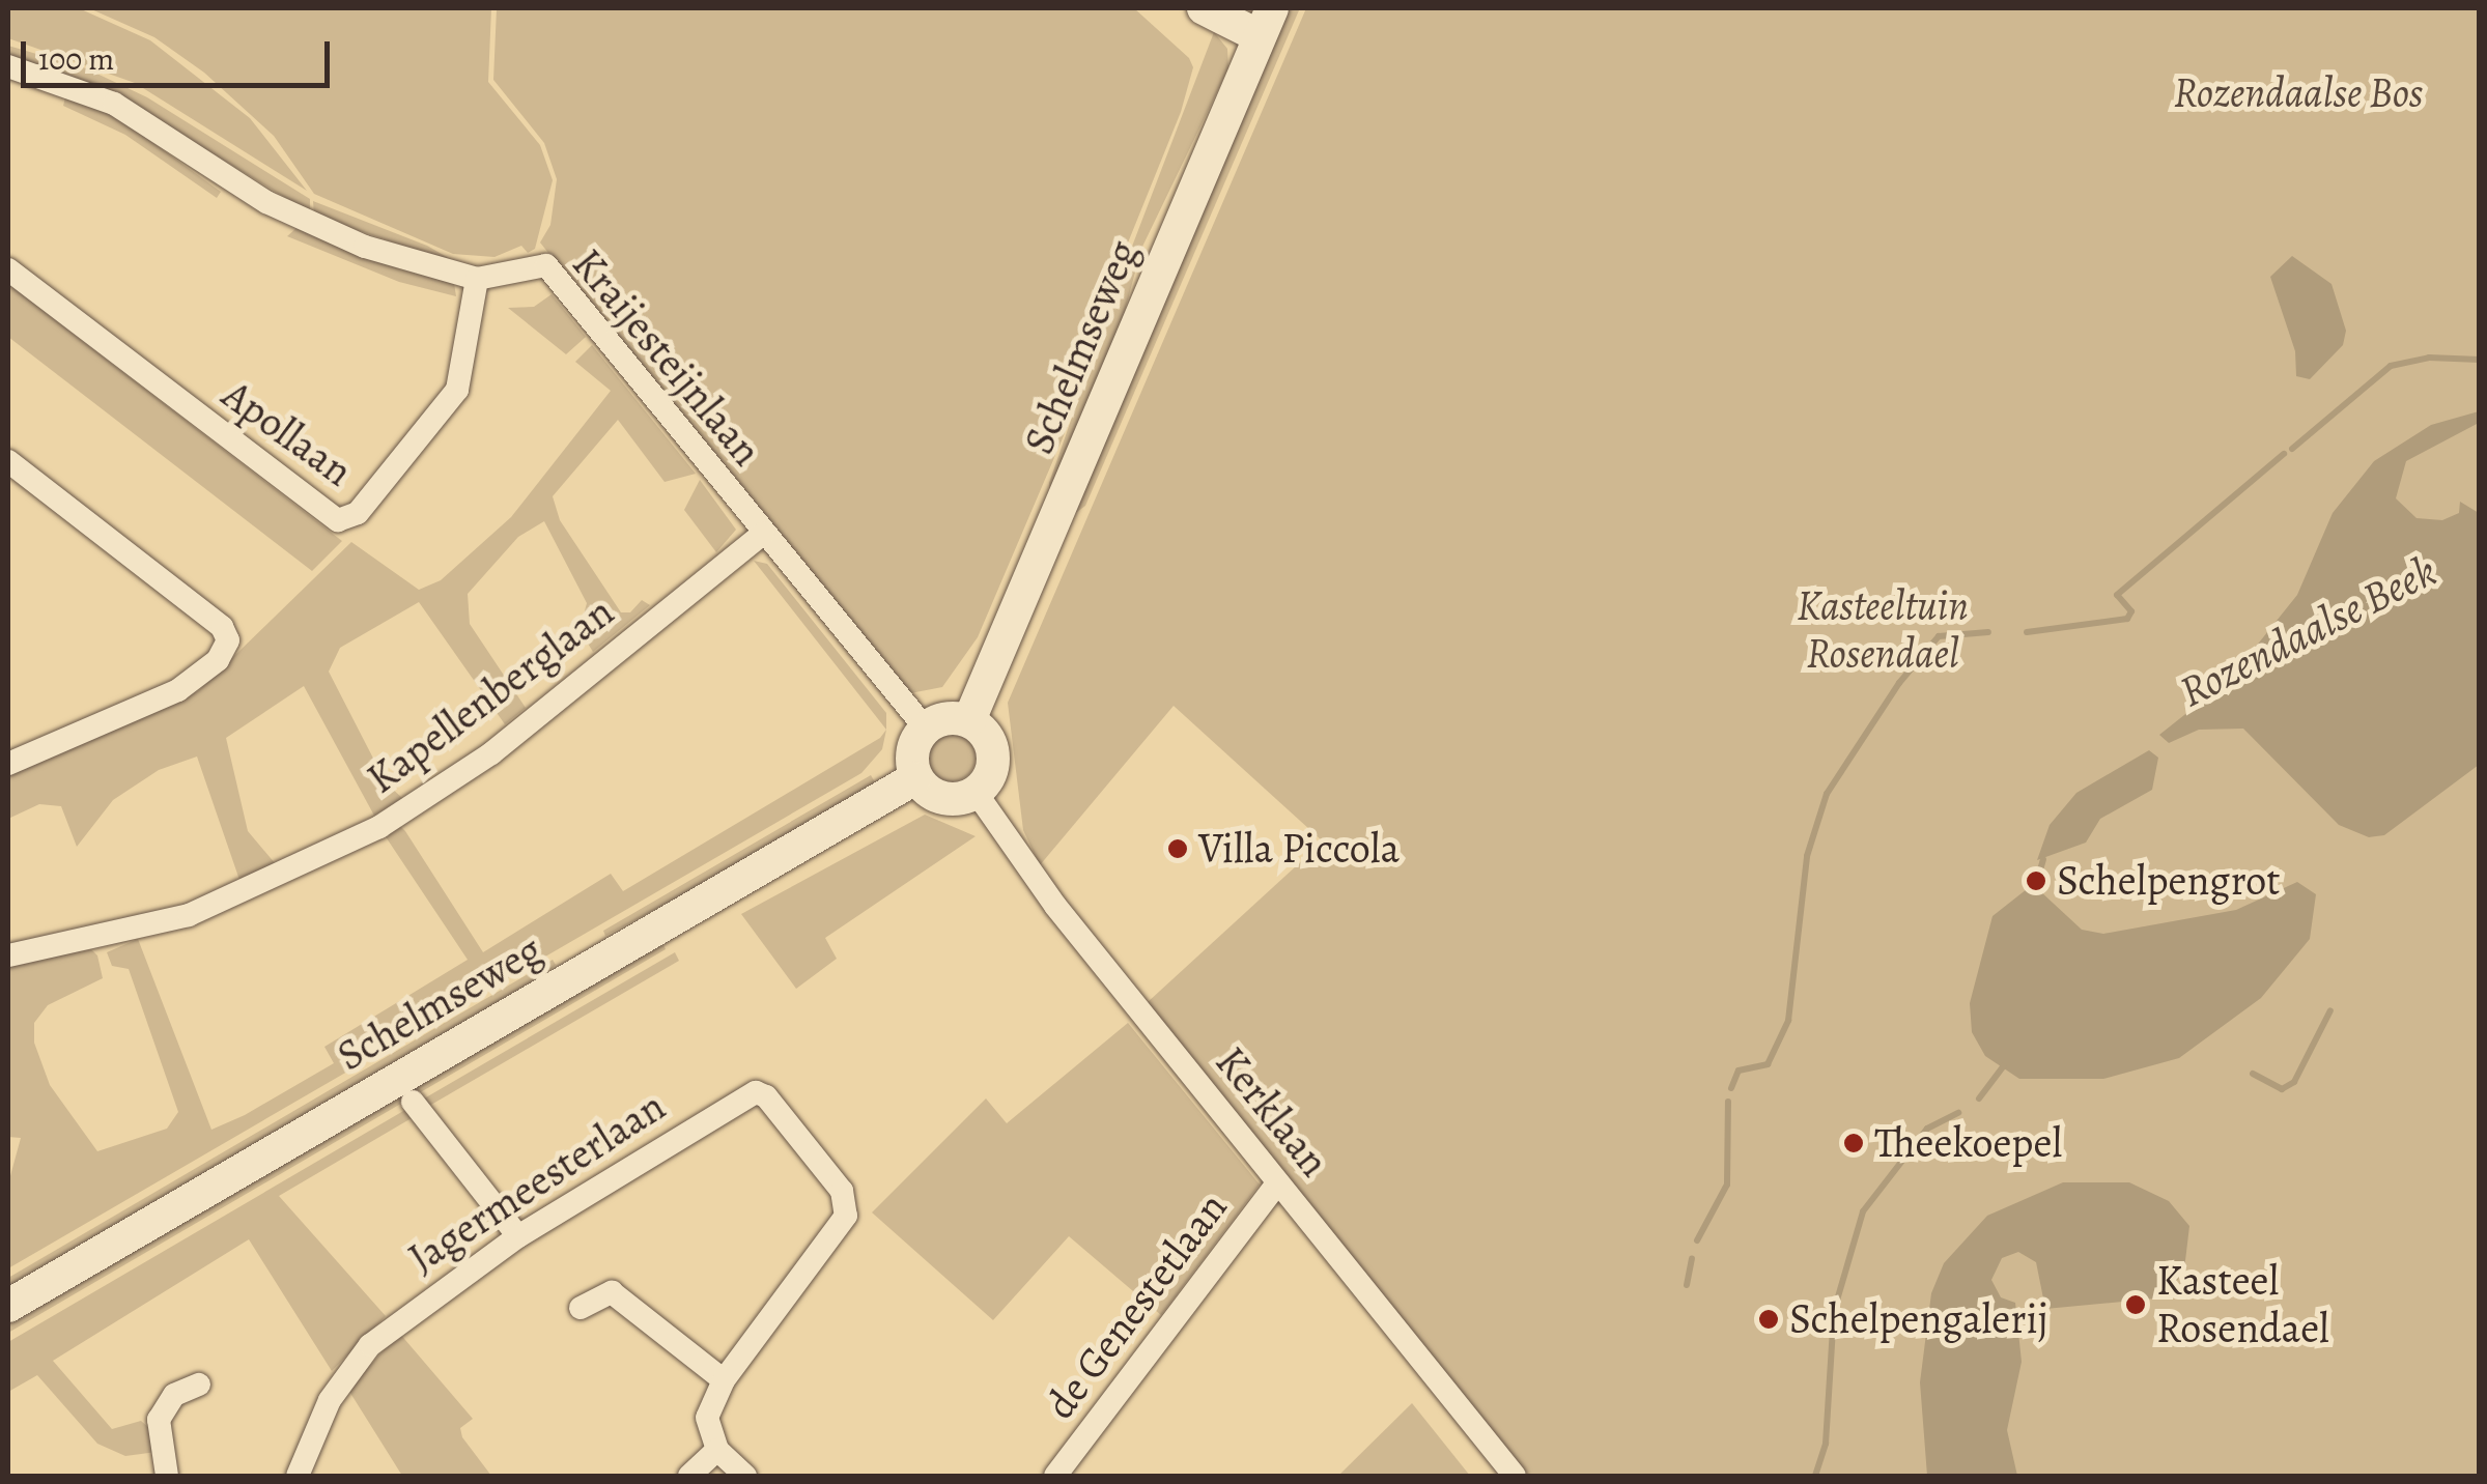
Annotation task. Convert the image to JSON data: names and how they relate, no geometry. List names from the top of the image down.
{
  "streets": {
    "main road": ["Schelmseweg"],
    "street": [
      "Kraijesteijnlaan",
      "Apollaan",
      "Kapellenberglaan",
      "Kerklaan",
      "Jagermeesterlaan",
      "de Genestetlaan"
    ]
  },
  "crossings": [
    ["Schelmseweg", "Kraijesteijnlaan"],
    ["Schelmseweg", "Kerklaan"],
    ["Kraijesteijnlaan", "Apollaan"],
    ["Kraijesteijnlaan", "Kapellenberglaan"],
    ["Kraijesteijnlaan", "Kerklaan"],
    ["Kerklaan", "de Genestetlaan"]
  ],
  "water": ["Rozendaalse Beek"],
  "parks": ["Rozendaalse Bos", "Kasteeltuin Rosendael"],
  "places": [
    "Villa Piccola",
    "Schelpengrot",
    "Theekoepel",
    "Kasteel Rosendael",
    "Schelpengalerij"
  ],
  "scale_bar": "100 m"
}
